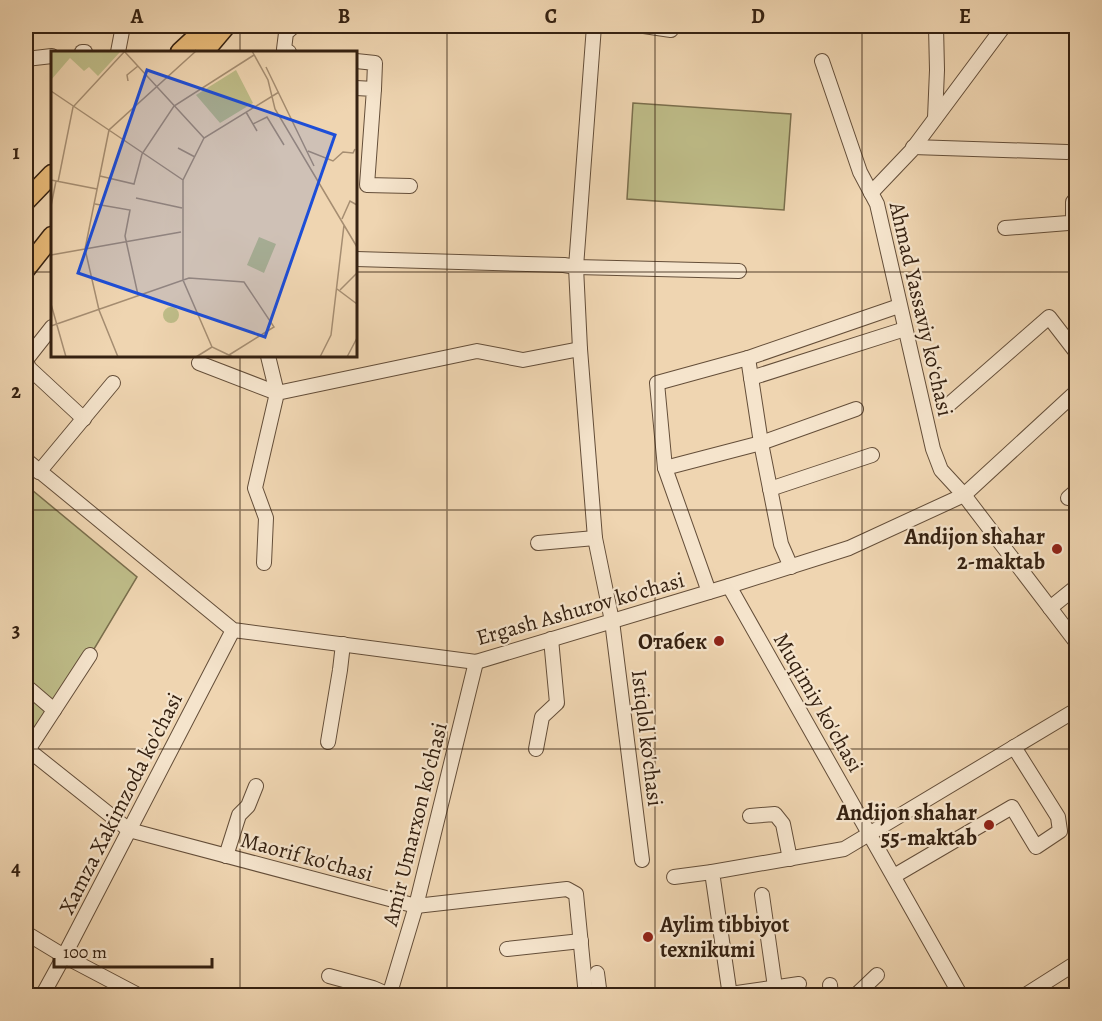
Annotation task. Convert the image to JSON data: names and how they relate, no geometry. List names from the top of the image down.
{
  "streets": {
    "street": [
      "Ahmad Yassaviy koʻchasi",
      "Ergash Ashurov ko'chasi",
      "Muqimiy ko'chasi",
      "Istiqlol ko'chasi",
      "Xamza Xakimzoda ko'chasi",
      "Amir Umarxon ko'chasi",
      "Maorif ko'chasi"
    ]
  },
  "crossings": [
    ["Ahmad Yassaviy koʻchasi", "Ergash Ashurov ko'chasi"],
    ["Ergash Ashurov ko'chasi", "Muqimiy ko'chasi"],
    ["Ergash Ashurov ko'chasi", "Istiqlol ko'chasi"],
    ["Ergash Ashurov ko'chasi", "Xamza Xakimzoda ko'chasi"],
    ["Ergash Ashurov ko'chasi", "Amir Umarxon ko'chasi"],
    ["Xamza Xakimzoda ko'chasi", "Maorif ko'chasi"],
    ["Amir Umarxon ko'chasi", "Maorif ko'chasi"]
  ],
  "places": [
    "Andijon shahar 2-maktab",
    "Отабек",
    "Andijon shahar 55-maktab",
    "Aylim tibbiyot texnikumi"
  ],
  "scale_bar": "100 m",
  "grid": {
    "columns": [
      "A",
      "B",
      "C",
      "D",
      "E"
    ],
    "rows": [
      "1",
      "2",
      "3",
      "4"
    ]
  }
}
